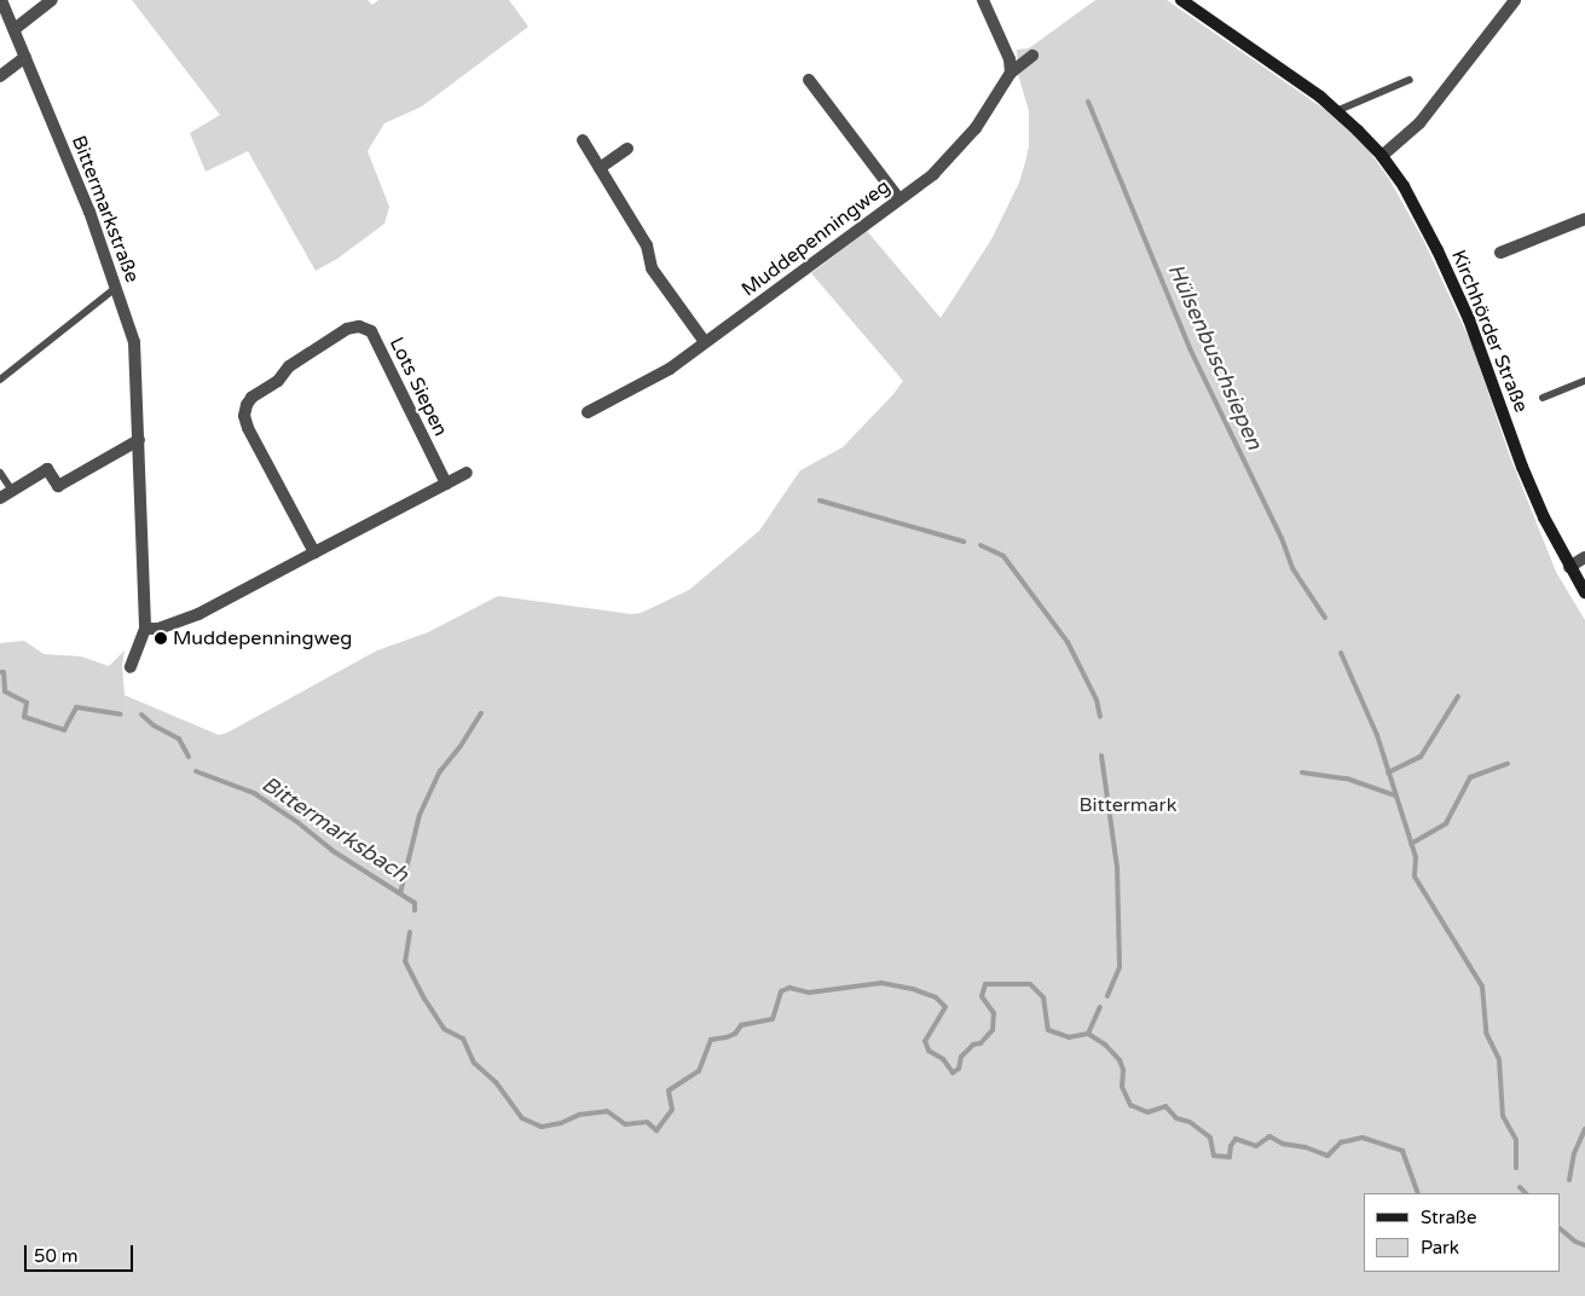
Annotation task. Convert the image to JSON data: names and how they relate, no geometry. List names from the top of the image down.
{
  "streets": {
    "main road": ["Kirchhörder Straße"],
    "street": ["Bittermarkstraße", "Muddepenningweg", "Lots Siepen"]
  },
  "water": ["Hülsenbuschsiepen", "Bittermarksbach"],
  "parks": ["Bittermark"],
  "places": ["Muddepenningweg"],
  "legend": ["Straße", "Park"],
  "scale_bar": "50 m"
}
